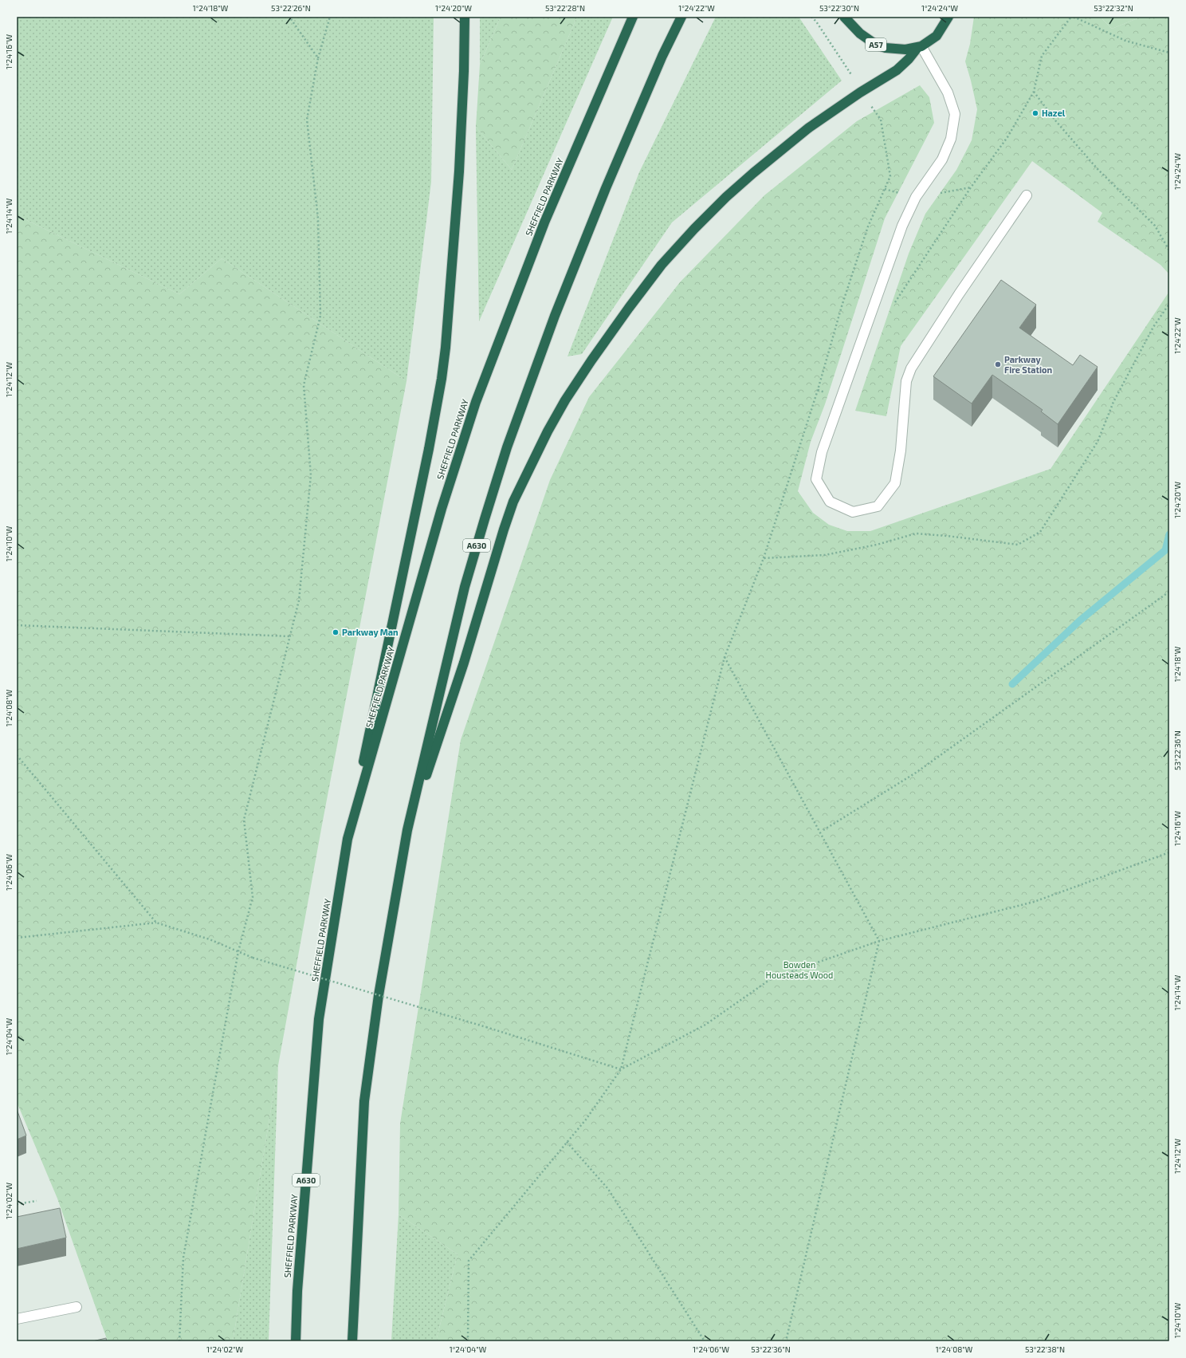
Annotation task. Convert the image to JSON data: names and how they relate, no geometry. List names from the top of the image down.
{
  "streets": {
    "highway": ["A57", "SHEFFIELD PARKWAY", "A630"]
  },
  "parks": ["Bowden Housteads Wood"],
  "places": ["Hazel", "Parkway Fire Station", "Parkway Man"],
  "coordinates": [
    "1°24'18\"W",
    "53°22'26\"N",
    "1°24'20\"W",
    "53°22'28\"N",
    "1°24'22\"W",
    "53°22'30\"N",
    "1°24'24\"W",
    "53°22'32\"N",
    "1°24'16\"W",
    "1°24'14\"W",
    "1°24'12\"W",
    "1°24'10\"W",
    "1°24'08\"W",
    "53°22'36\"N",
    "1°24'06\"W",
    "1°24'04\"W",
    "1°24'02\"W",
    "53°22'38\"N"
  ]
}
